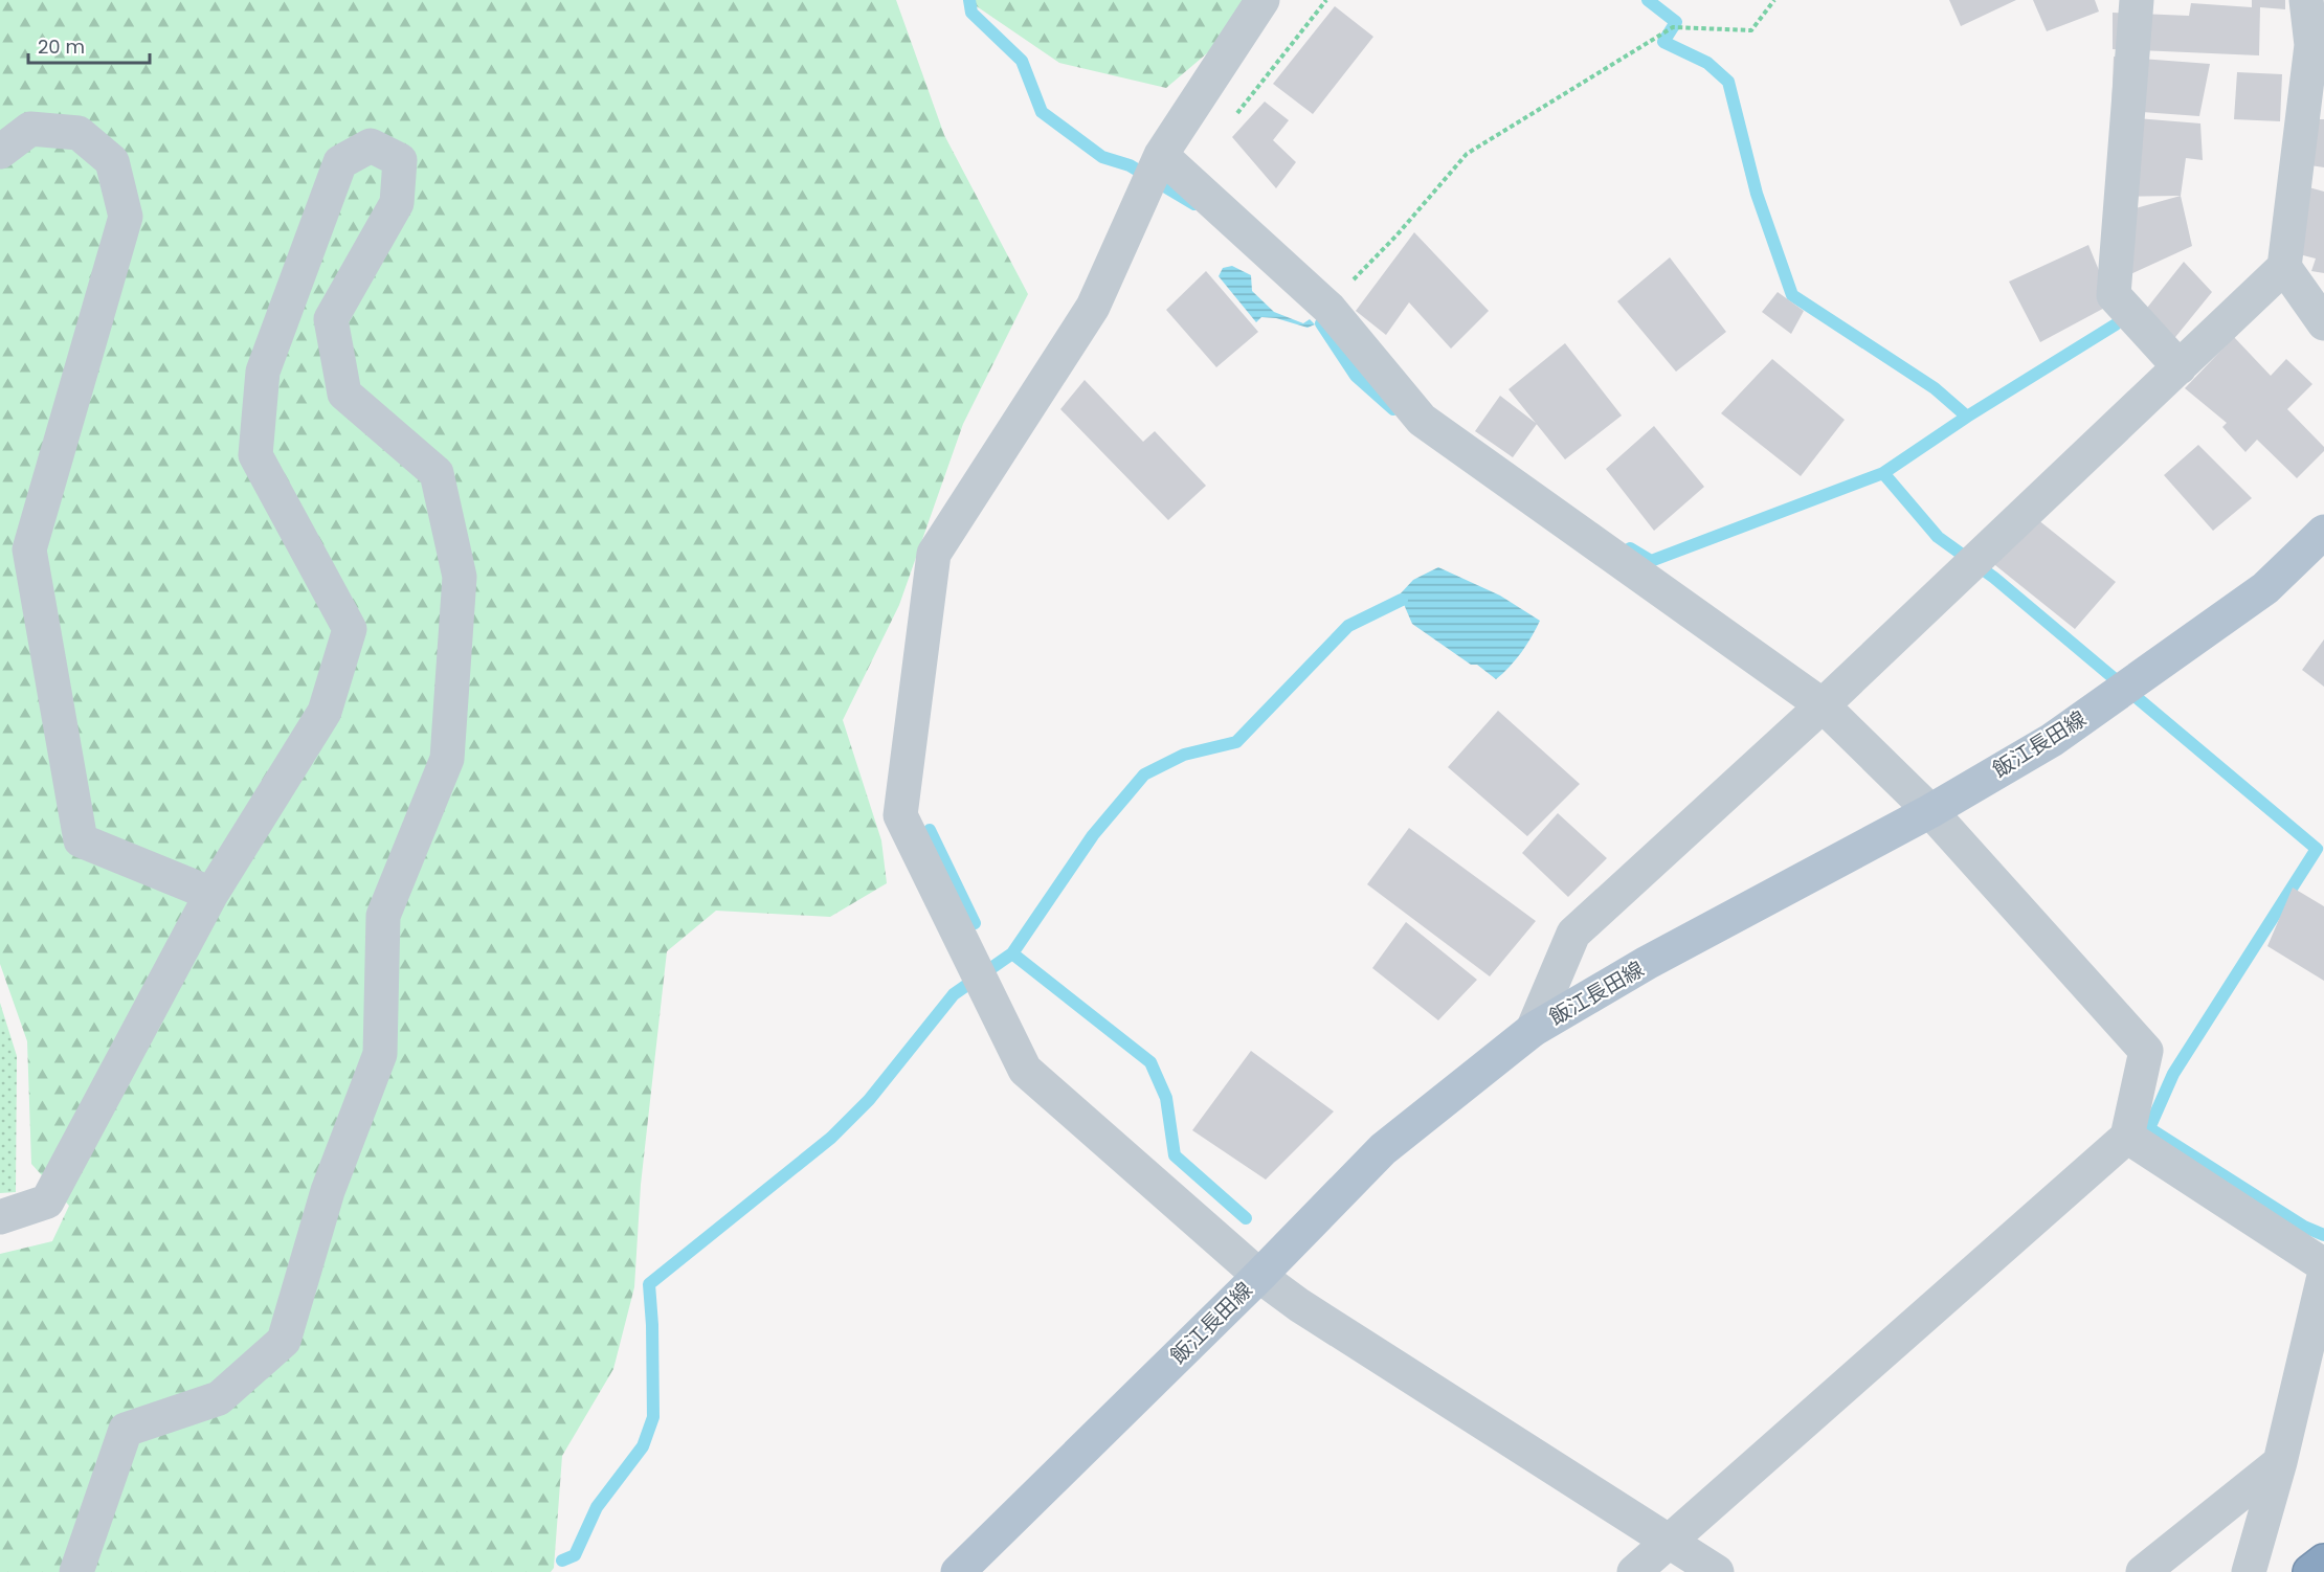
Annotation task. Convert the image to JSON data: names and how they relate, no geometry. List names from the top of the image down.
{
  "streets": {
    "main road": ["飯江長田線"]
  },
  "scale_bar": "20 m"
}
